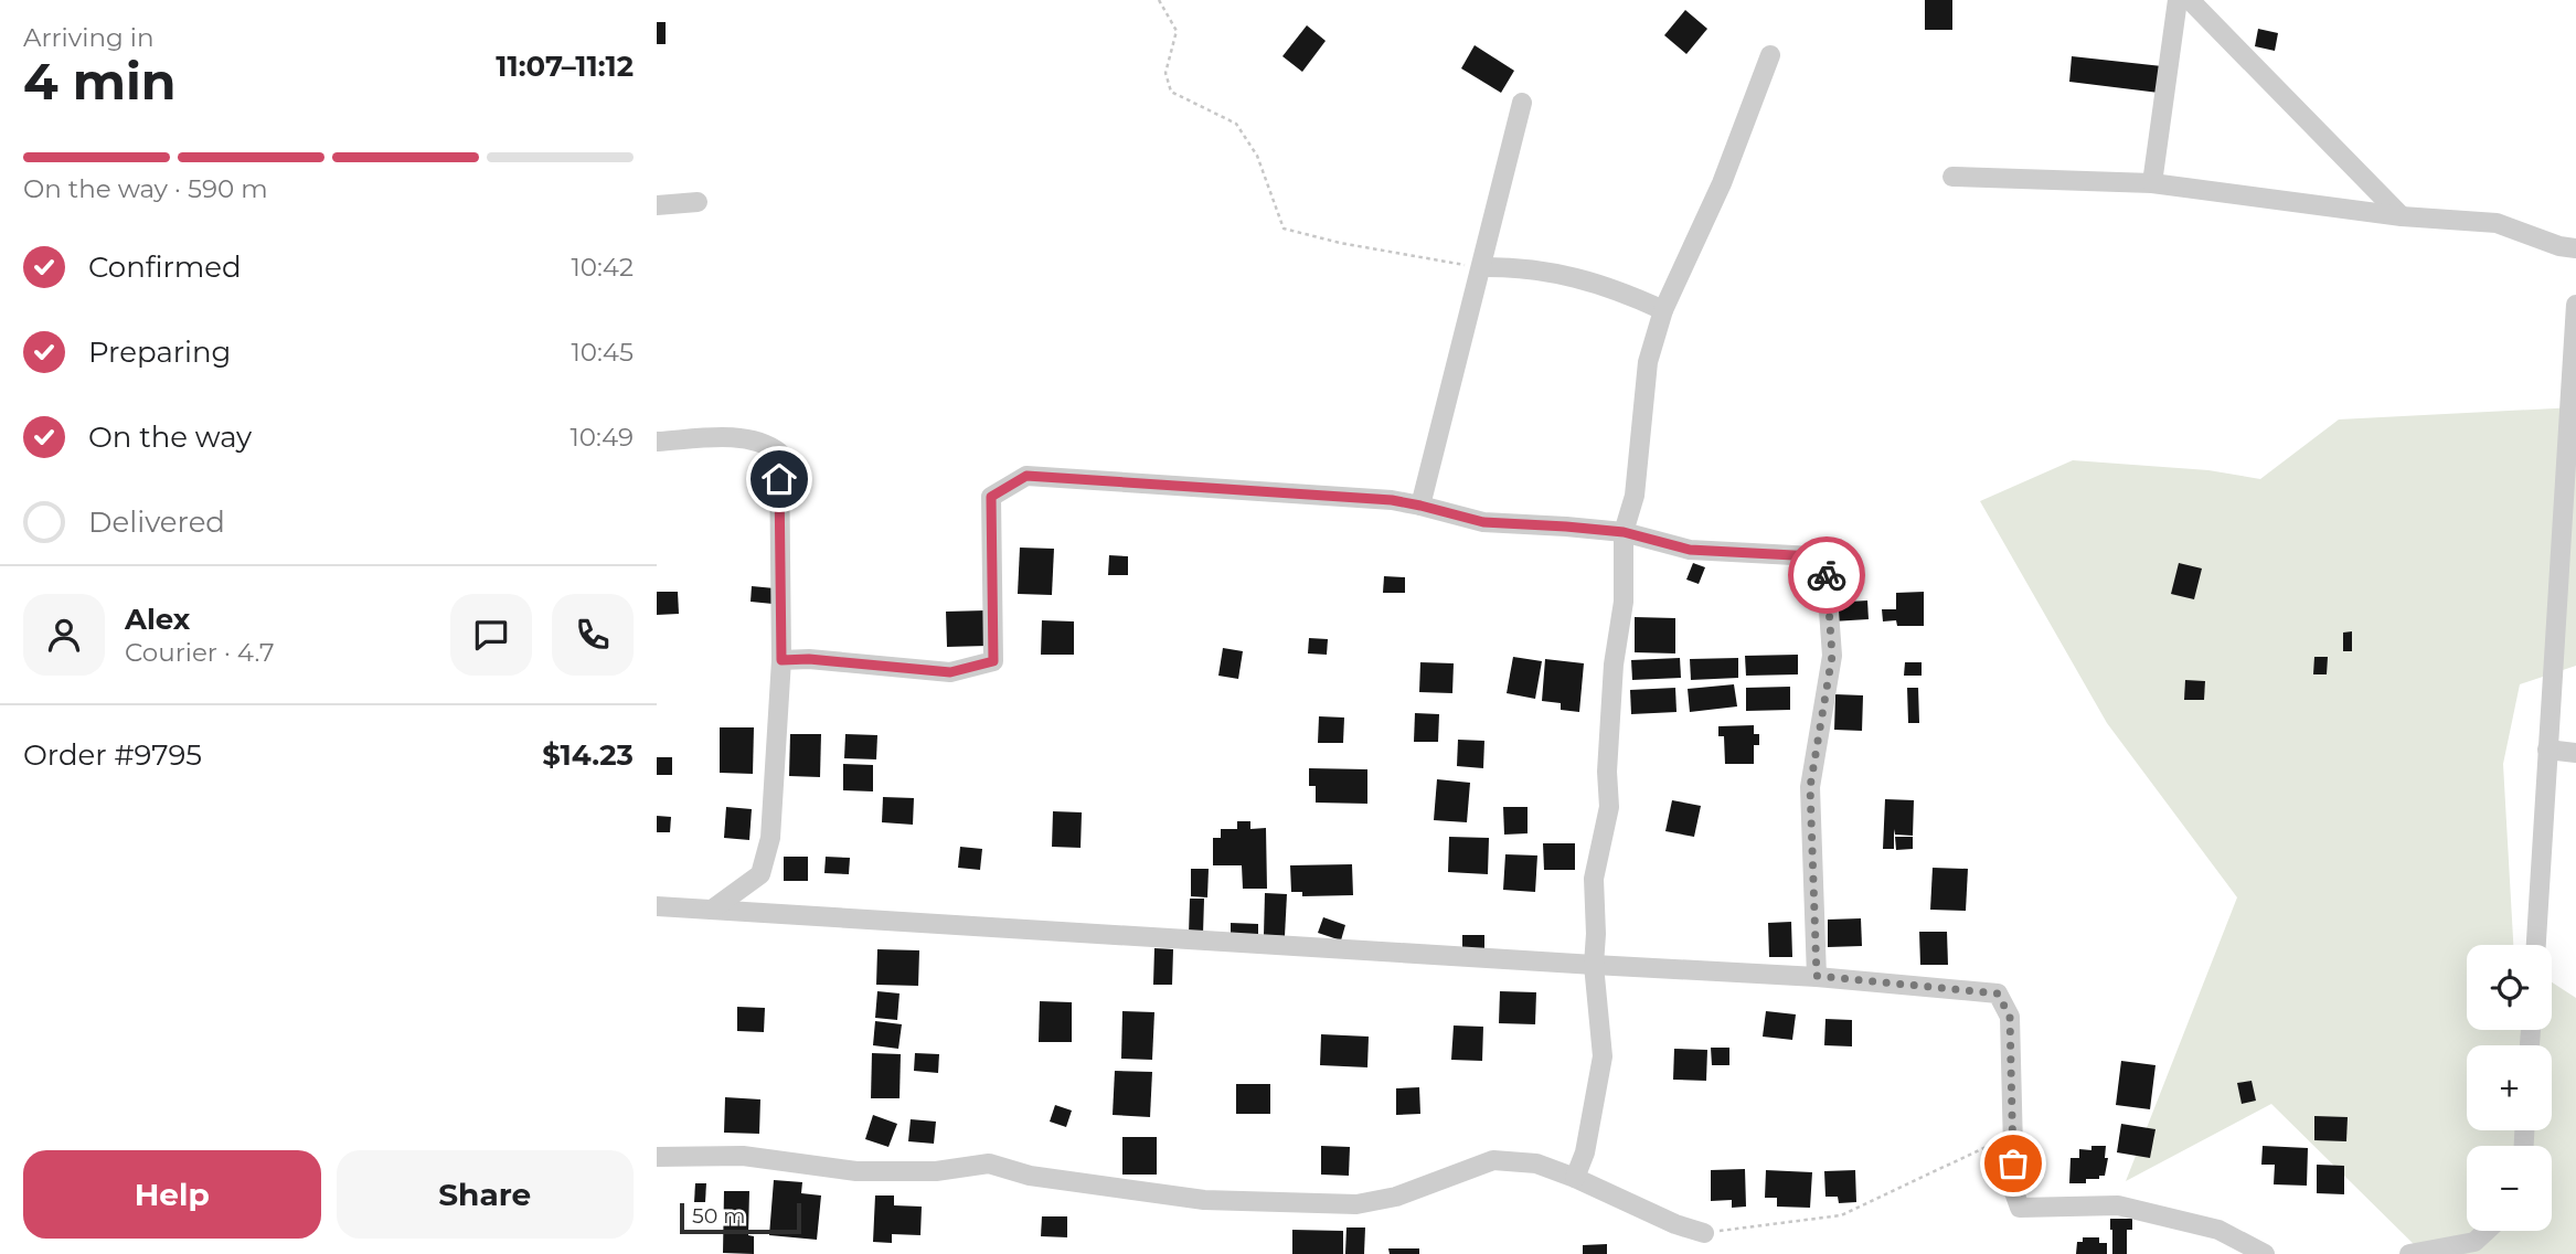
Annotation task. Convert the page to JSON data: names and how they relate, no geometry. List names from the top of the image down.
{
  "scale_bar": "50 m",
  "page": {
    "heading": ["4 min", "Arriving in", "11:07–11:12"],
    "panel": [
      "Alex",
      "Courier · 4.7",
      "Order #9795",
      "$14.23"
    ],
    "bar": "On the way · 590 m",
    "list": [
      ["Confirmed", "10:42"],
      ["Preparing", "10:45"],
      ["On the way", "10:49"],
      "Delivered"
    ],
    "map_buttons": ["+", "−"],
    "buttons": ["Help", "Share"],
    "scale": "50 m"
  }
}
